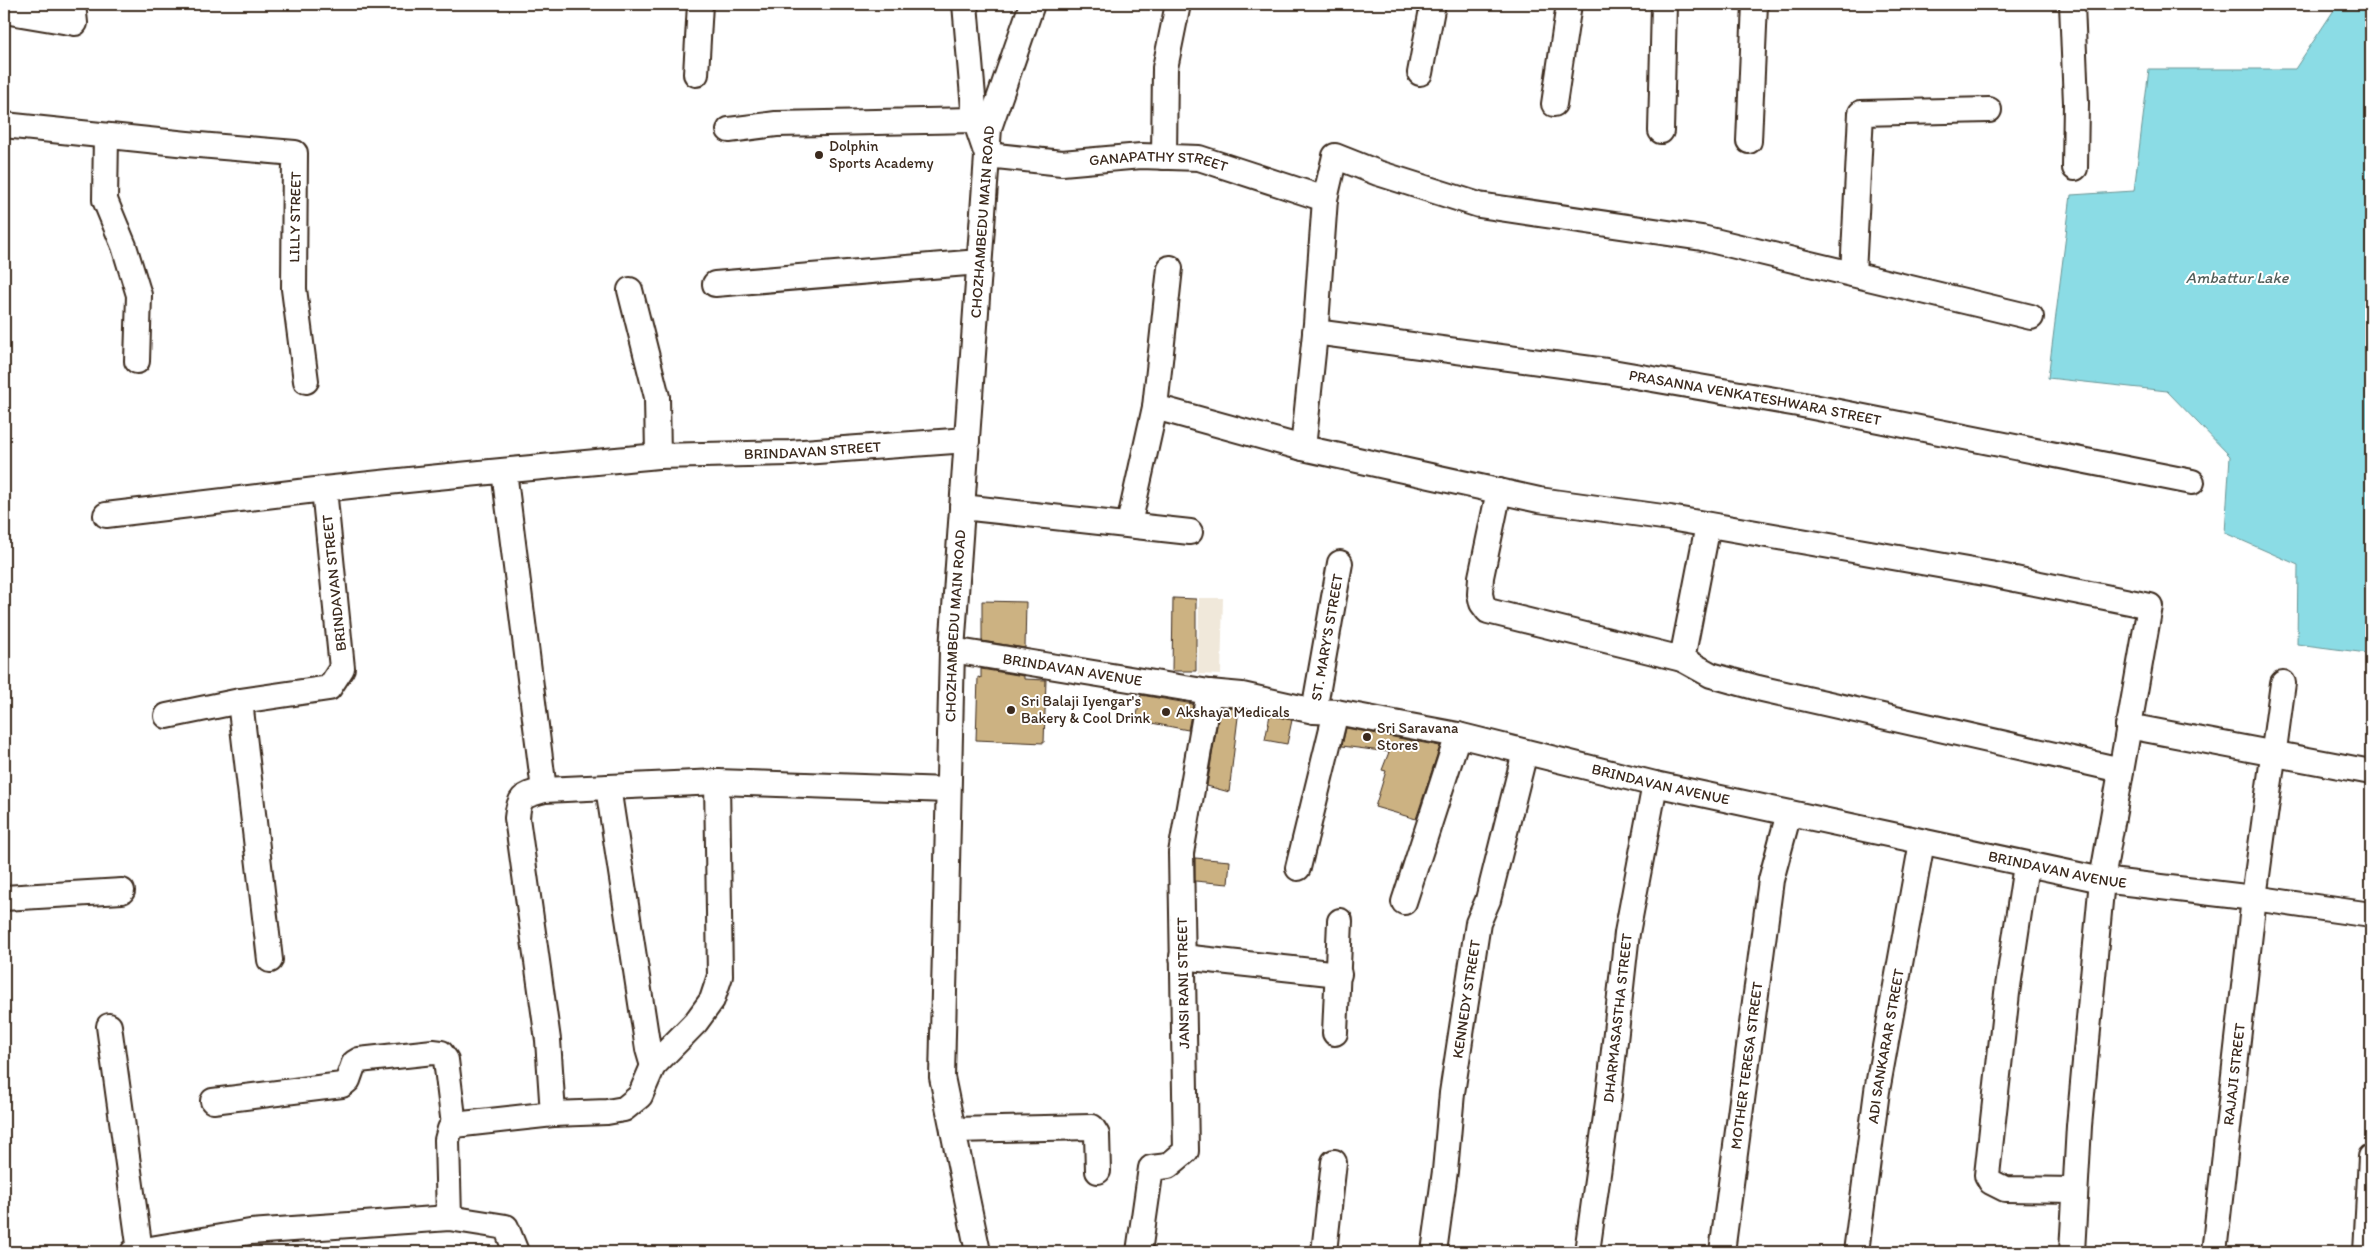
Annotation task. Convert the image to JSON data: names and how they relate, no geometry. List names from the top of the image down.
{
  "streets": {
    "street": [
      "GANAPATHY STREET",
      "LILLY STREET",
      "CHOZHAMBEDU MAIN ROAD",
      "PRASANNA VENKATESHWARA STREET",
      "BRINDAVAN STREET",
      "ST. MARY'S STREET",
      "BRINDAVAN AVENUE",
      "JANSI RANI STREET",
      "KENNEDY STREET",
      "DHARMASASTHA STREET",
      "ADI SANKARAR STREET",
      "MOTHER TERESA STREET",
      "RAJAJI STREET"
    ]
  },
  "crossings": [
    ["GANAPATHY STREET", "CHOZHAMBEDU MAIN ROAD"],
    ["CHOZHAMBEDU MAIN ROAD", "BRINDAVAN STREET"],
    ["CHOZHAMBEDU MAIN ROAD", "BRINDAVAN AVENUE"],
    ["ST. MARY'S STREET", "BRINDAVAN AVENUE"],
    ["BRINDAVAN AVENUE", "JANSI RANI STREET"],
    ["BRINDAVAN AVENUE", "KENNEDY STREET"],
    ["BRINDAVAN AVENUE", "DHARMASASTHA STREET"],
    ["BRINDAVAN AVENUE", "ADI SANKARAR STREET"],
    ["BRINDAVAN AVENUE", "MOTHER TERESA STREET"],
    ["BRINDAVAN AVENUE", "RAJAJI STREET"]
  ],
  "water": ["Ambattur Lake"],
  "places": [
    "Dolphin Sports Academy",
    "Sri Balaji Iyengar's Bakery & Cool Drink",
    "Akshaya Medicals",
    "Sri Saravana Stores"
  ]
}
